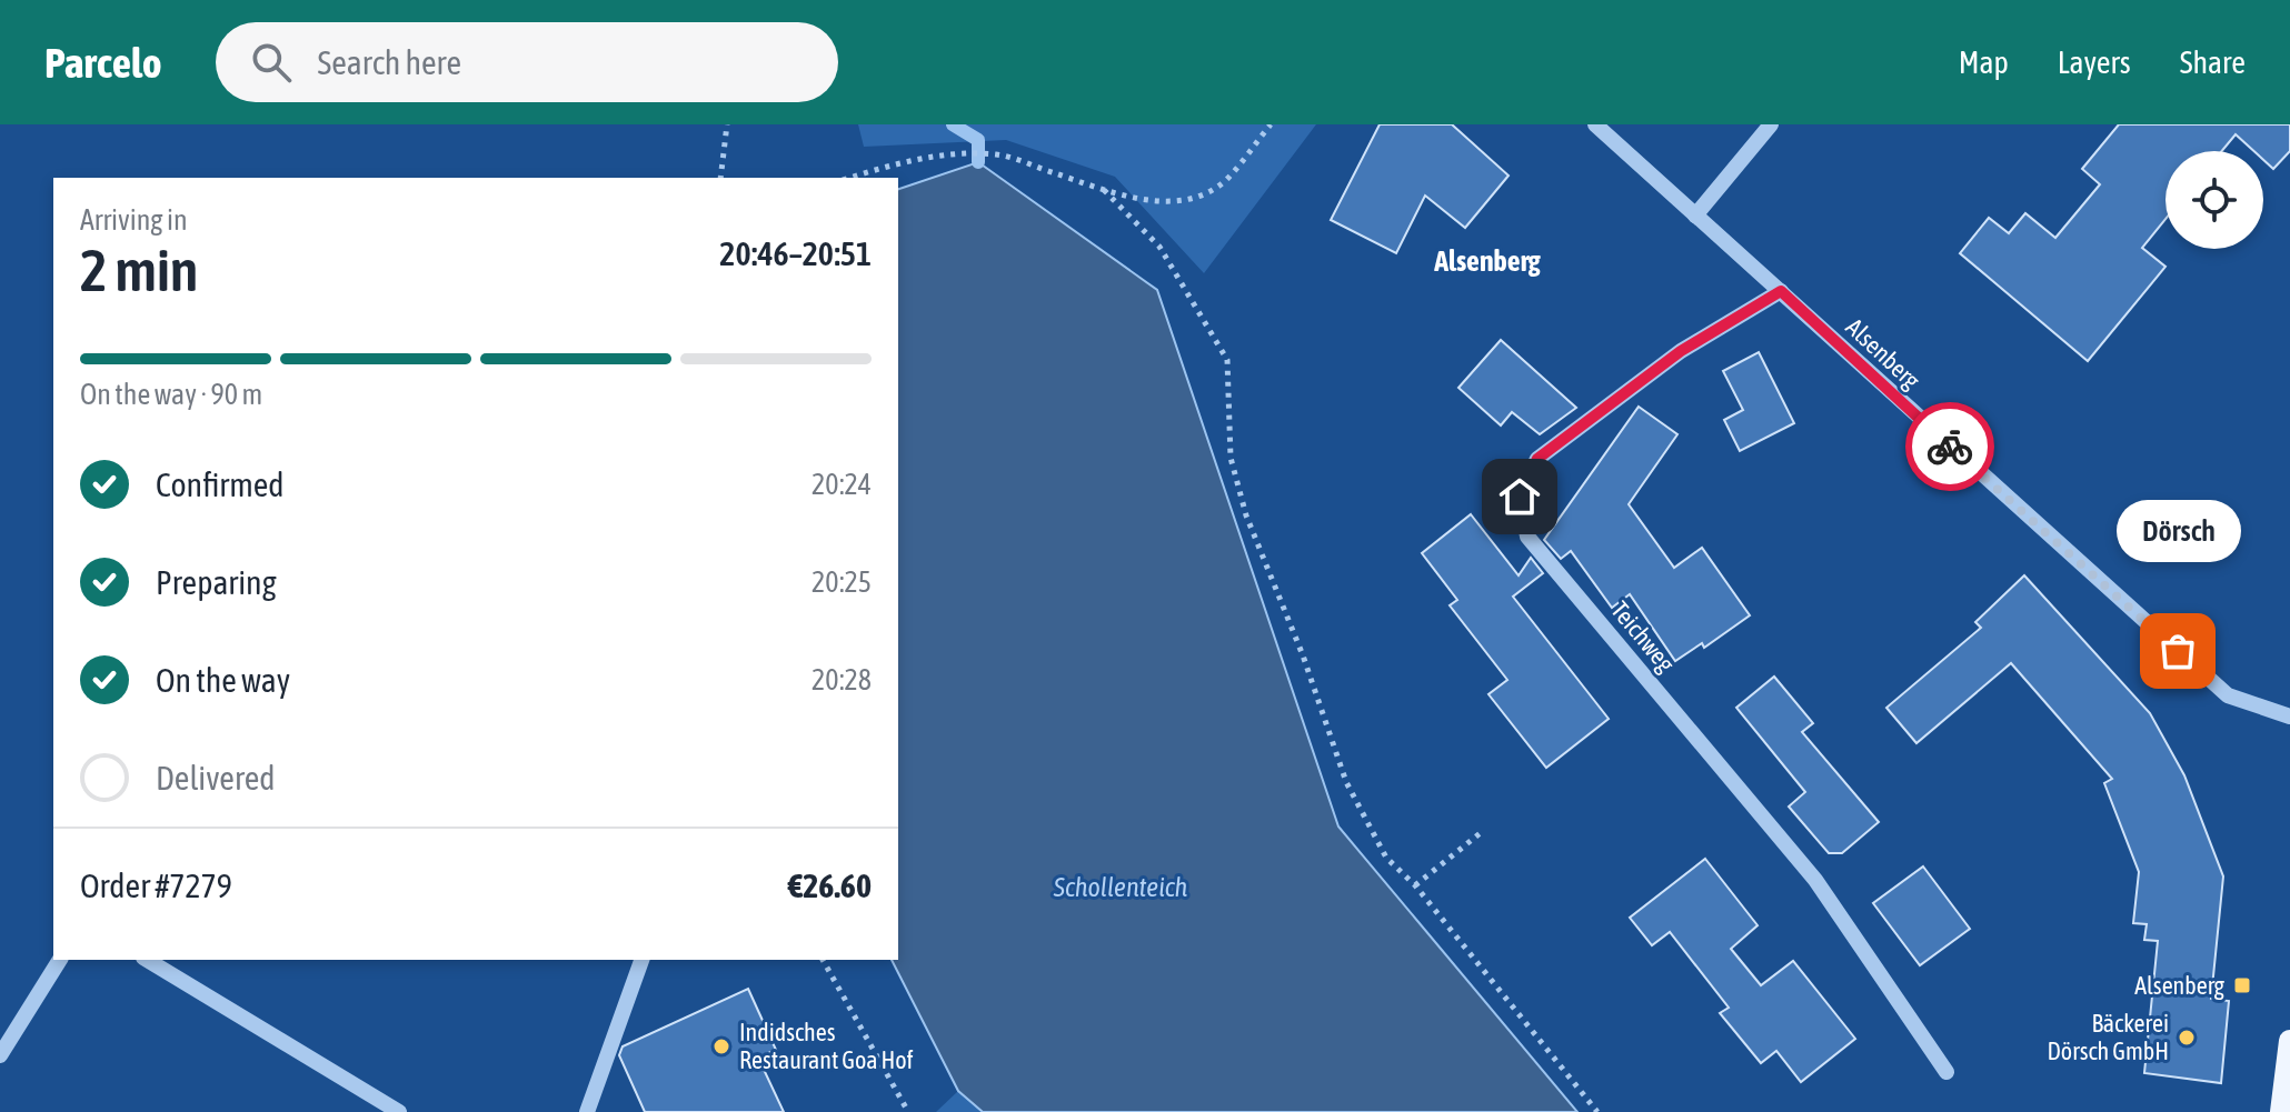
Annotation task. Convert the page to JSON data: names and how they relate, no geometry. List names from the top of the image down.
{
  "streets": {
    "street": ["Alsenberg", "Teichweg"]
  },
  "crossings": [
    ["Alsenberg", "Teichweg"]
  ],
  "districts": ["Alsenberg"],
  "water": ["Schollenteich"],
  "places": {
    "other": ["Dörsch", "Bäckerei Dörsch GmbH", "Indidsches Restaurant Goa Hof"],
    "transit": ["Alsenberg"]
  },
  "page": {
    "header": "Parcelo",
    "search": "Search here",
    "nav": ["Map", "Layers", "Share"],
    "heading": ["2 min", "Arriving in", "20:46–20:51"],
    "panel": ["Order #7279", "€26.60"],
    "bar": "On the way · 90 m",
    "list": [
      ["Confirmed", "20:24"],
      ["Preparing", "20:25"],
      ["On the way", "20:28"],
      "Delivered"
    ],
    "bubble": "Dörsch"
  }
}
